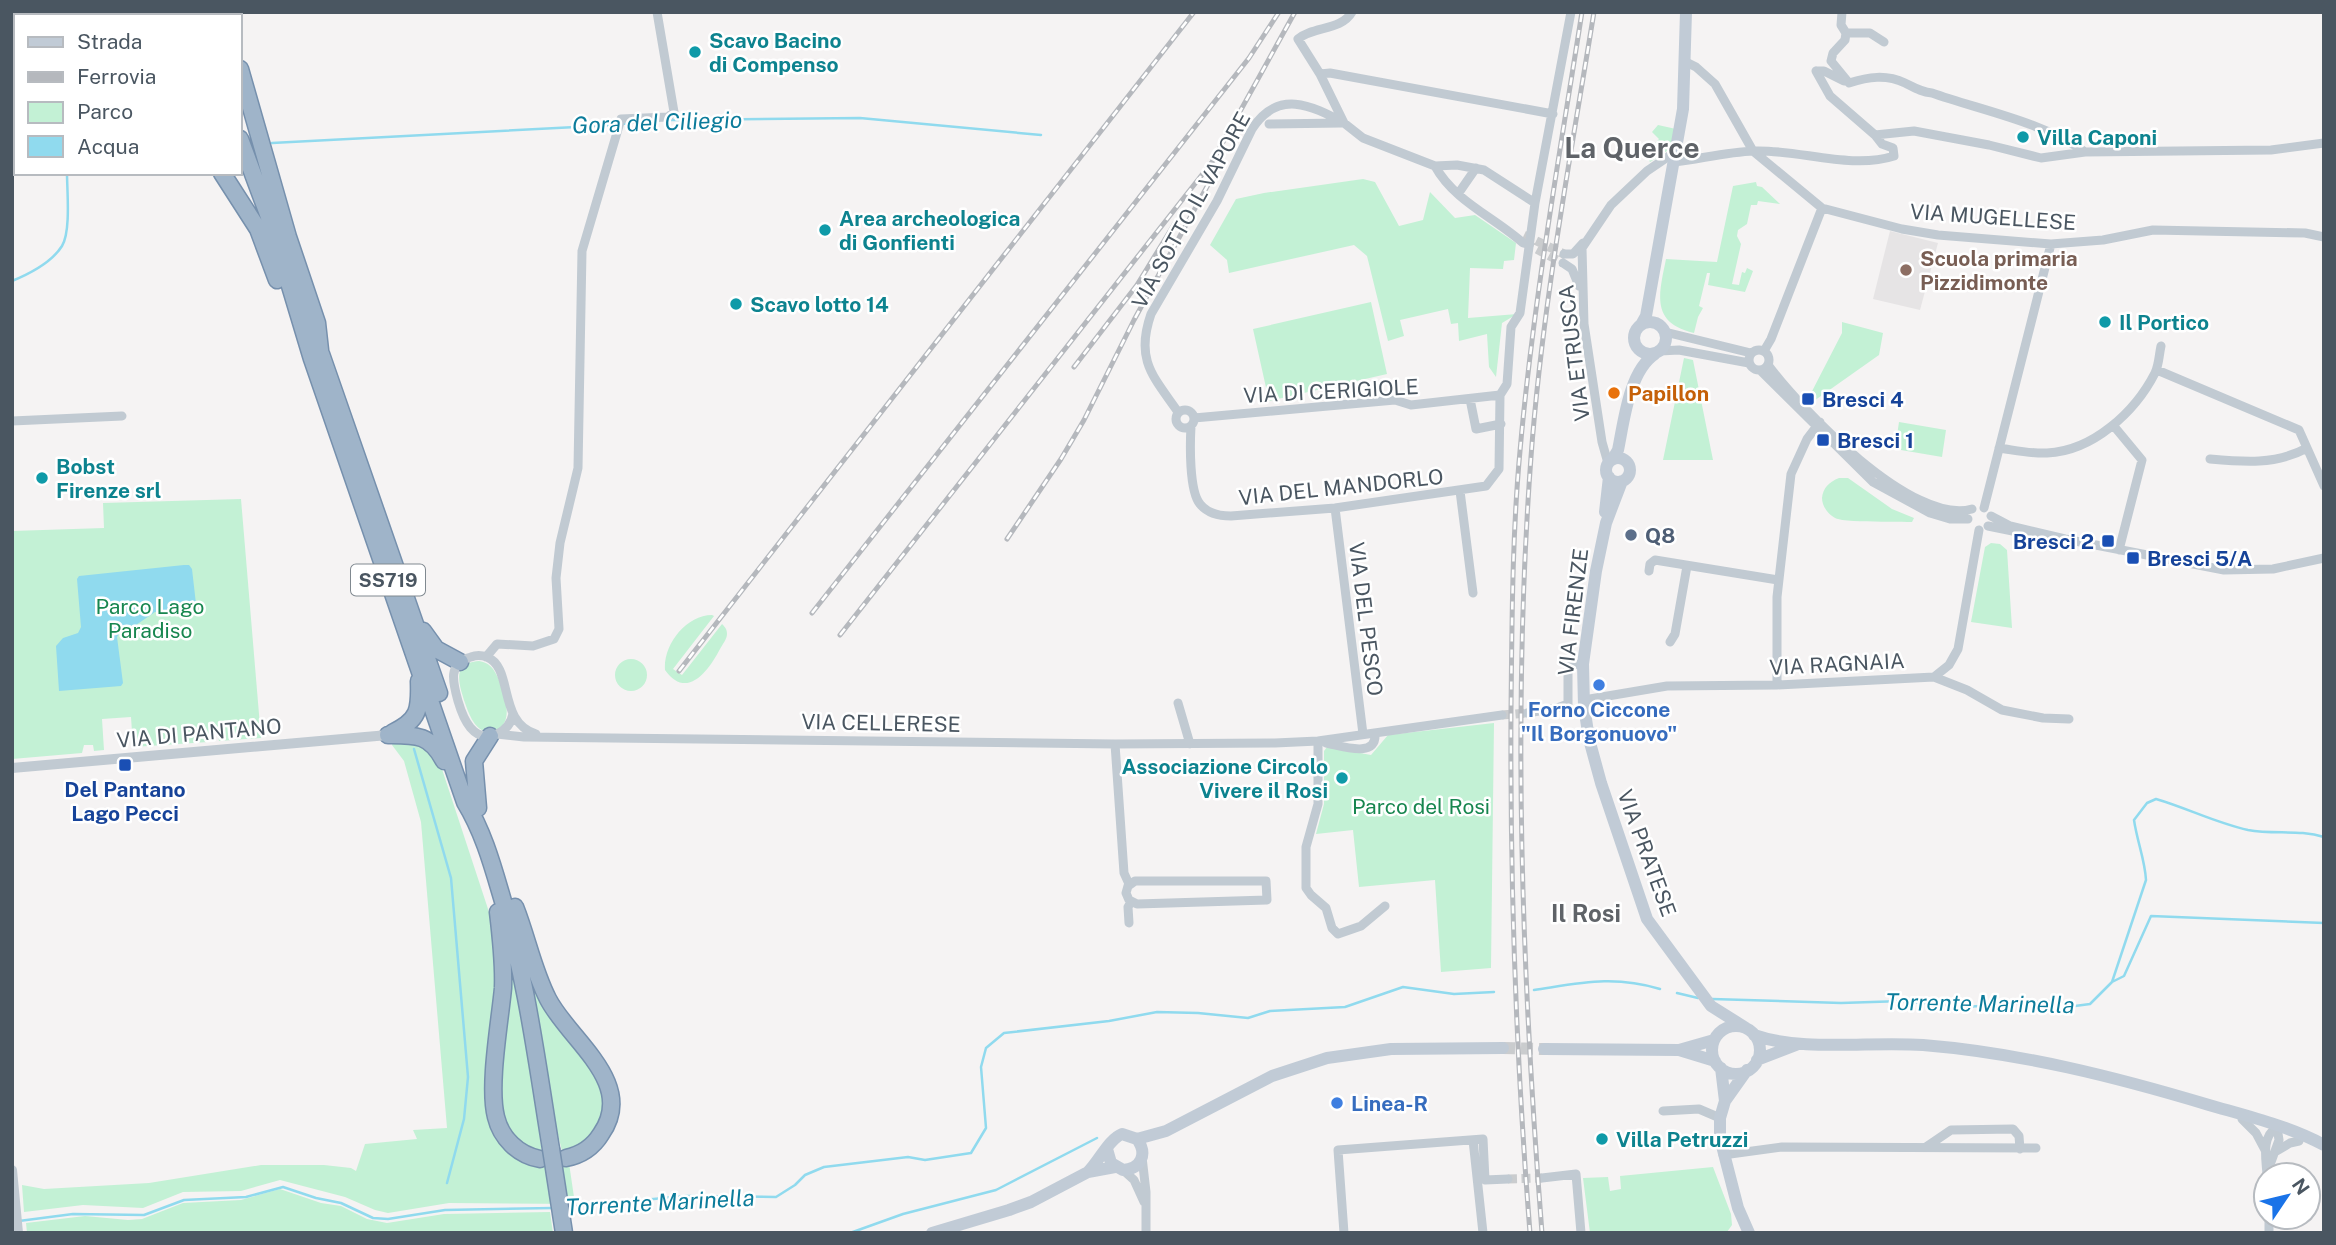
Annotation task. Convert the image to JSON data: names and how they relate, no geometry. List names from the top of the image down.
{
  "streets": {
    "highway": ["SS719"],
    "main road": ["VIA FIRENZE", "VIA PRATESE"],
    "street": [
      "VIA SOTTO IL VAPORE",
      "VIA MUGELLESE",
      "VIA ETRUSCA",
      "VIA DI CERIGIOLE",
      "VIA DEL MANDORLO",
      "VIA DEL PESCO",
      "VIA RAGNAIA",
      "VIA CELLERESE",
      "VIA DI PANTANO"
    ]
  },
  "crossings": [
    ["VIA SOTTO IL VAPORE", "VIA DEL MANDORLO"],
    ["VIA MUGELLESE", "VIA ETRUSCA"],
    ["VIA MUGELLESE", "VIA FIRENZE"],
    ["VIA ETRUSCA", "VIA FIRENZE"],
    ["VIA DI CERIGIOLE", "VIA DEL MANDORLO"],
    ["VIA DEL MANDORLO", "VIA DEL PESCO"],
    ["VIA FIRENZE", "VIA RAGNAIA"],
    ["VIA FIRENZE", "VIA PRATESE"],
    ["VIA DEL PESCO", "VIA CELLERESE"],
    ["VIA RAGNAIA", "VIA PRATESE"]
  ],
  "districts": ["La Querce", "Il Rosi"],
  "water": ["Gora del Ciliegio", "Torrente Marinella"],
  "parks": ["Parco Lago Paradiso", "Parco del Rosi"],
  "places": {
    "other": [
      "Scavo Bacino di Compenso",
      "Villa Caponi",
      "Area archeologica di Gonfienti",
      "Scuola primaria Pizzidimonte",
      "Scavo lotto 14",
      "Il Portico",
      "Papillon",
      "Bobst Firenze srl",
      "Q8",
      "Forno Ciccone \"Il Borgonuovo\"",
      "Associazione Circolo Vivere il Rosi",
      "Linea-R",
      "Villa Petruzzi"
    ],
    "transit": [
      "Bresci 4",
      "Bresci 1",
      "Bresci 2",
      "Bresci 5/A",
      "Del Pantano Lago Pecci"
    ]
  },
  "legend": [
    "Strada",
    "Ferrovia",
    "Parco",
    "Acqua"
  ],
  "north": "top right"
}
